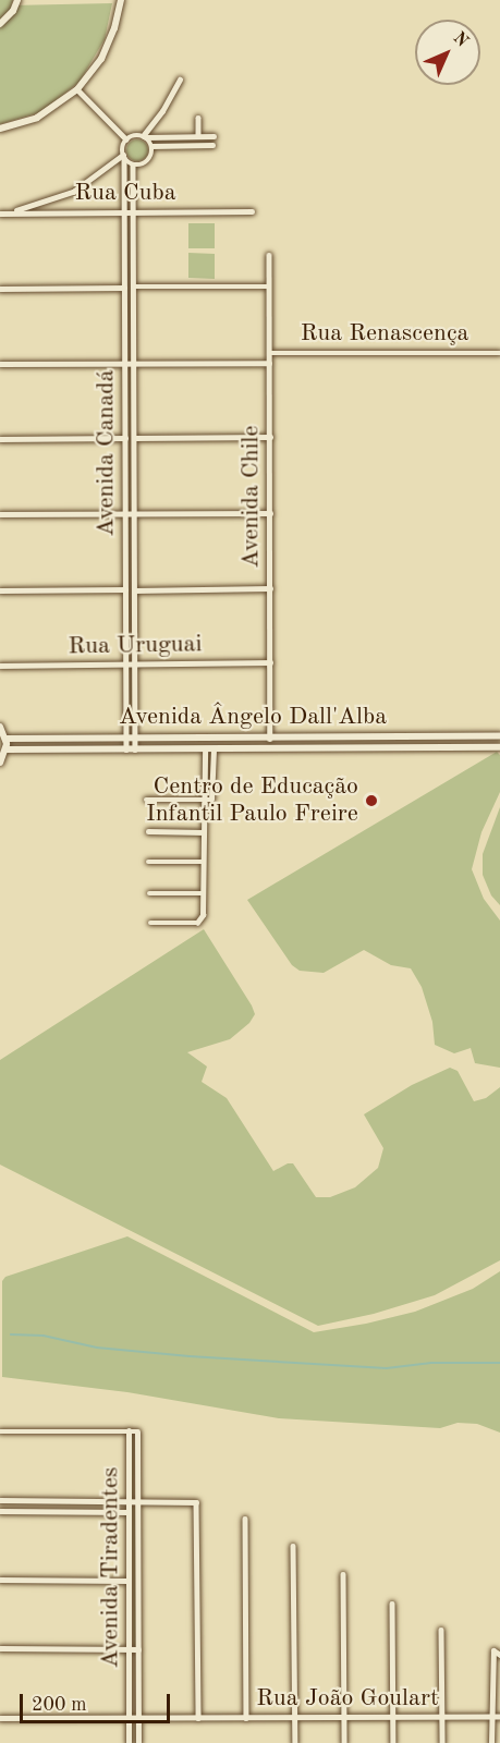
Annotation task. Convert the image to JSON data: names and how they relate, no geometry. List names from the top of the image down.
{
  "streets": {
    "main road": ["Avenida Ângelo Dall'Alba"],
    "street": [
      "Rua Cuba",
      "Rua Renascença",
      "Avenida Canadá",
      "Avenida Chile",
      "Rua Uruguai",
      "Avenida Tiradentes",
      "Rua João Goulart"
    ]
  },
  "crossings": [
    ["Rua Cuba", "Avenida Canadá"],
    ["Rua Renascença", "Avenida Chile"],
    ["Avenida Canadá", "Rua Uruguai"],
    ["Avenida Canadá", "Avenida Ângelo Dall'Alba"],
    ["Avenida Chile", "Rua Uruguai"],
    ["Avenida Chile", "Avenida Ângelo Dall'Alba"],
    ["Avenida Tiradentes", "Rua João Goulart"]
  ],
  "places": ["Centro de Educação Infantil Paulo Freire"],
  "scale_bar": "200 m",
  "north": "top right"
}
